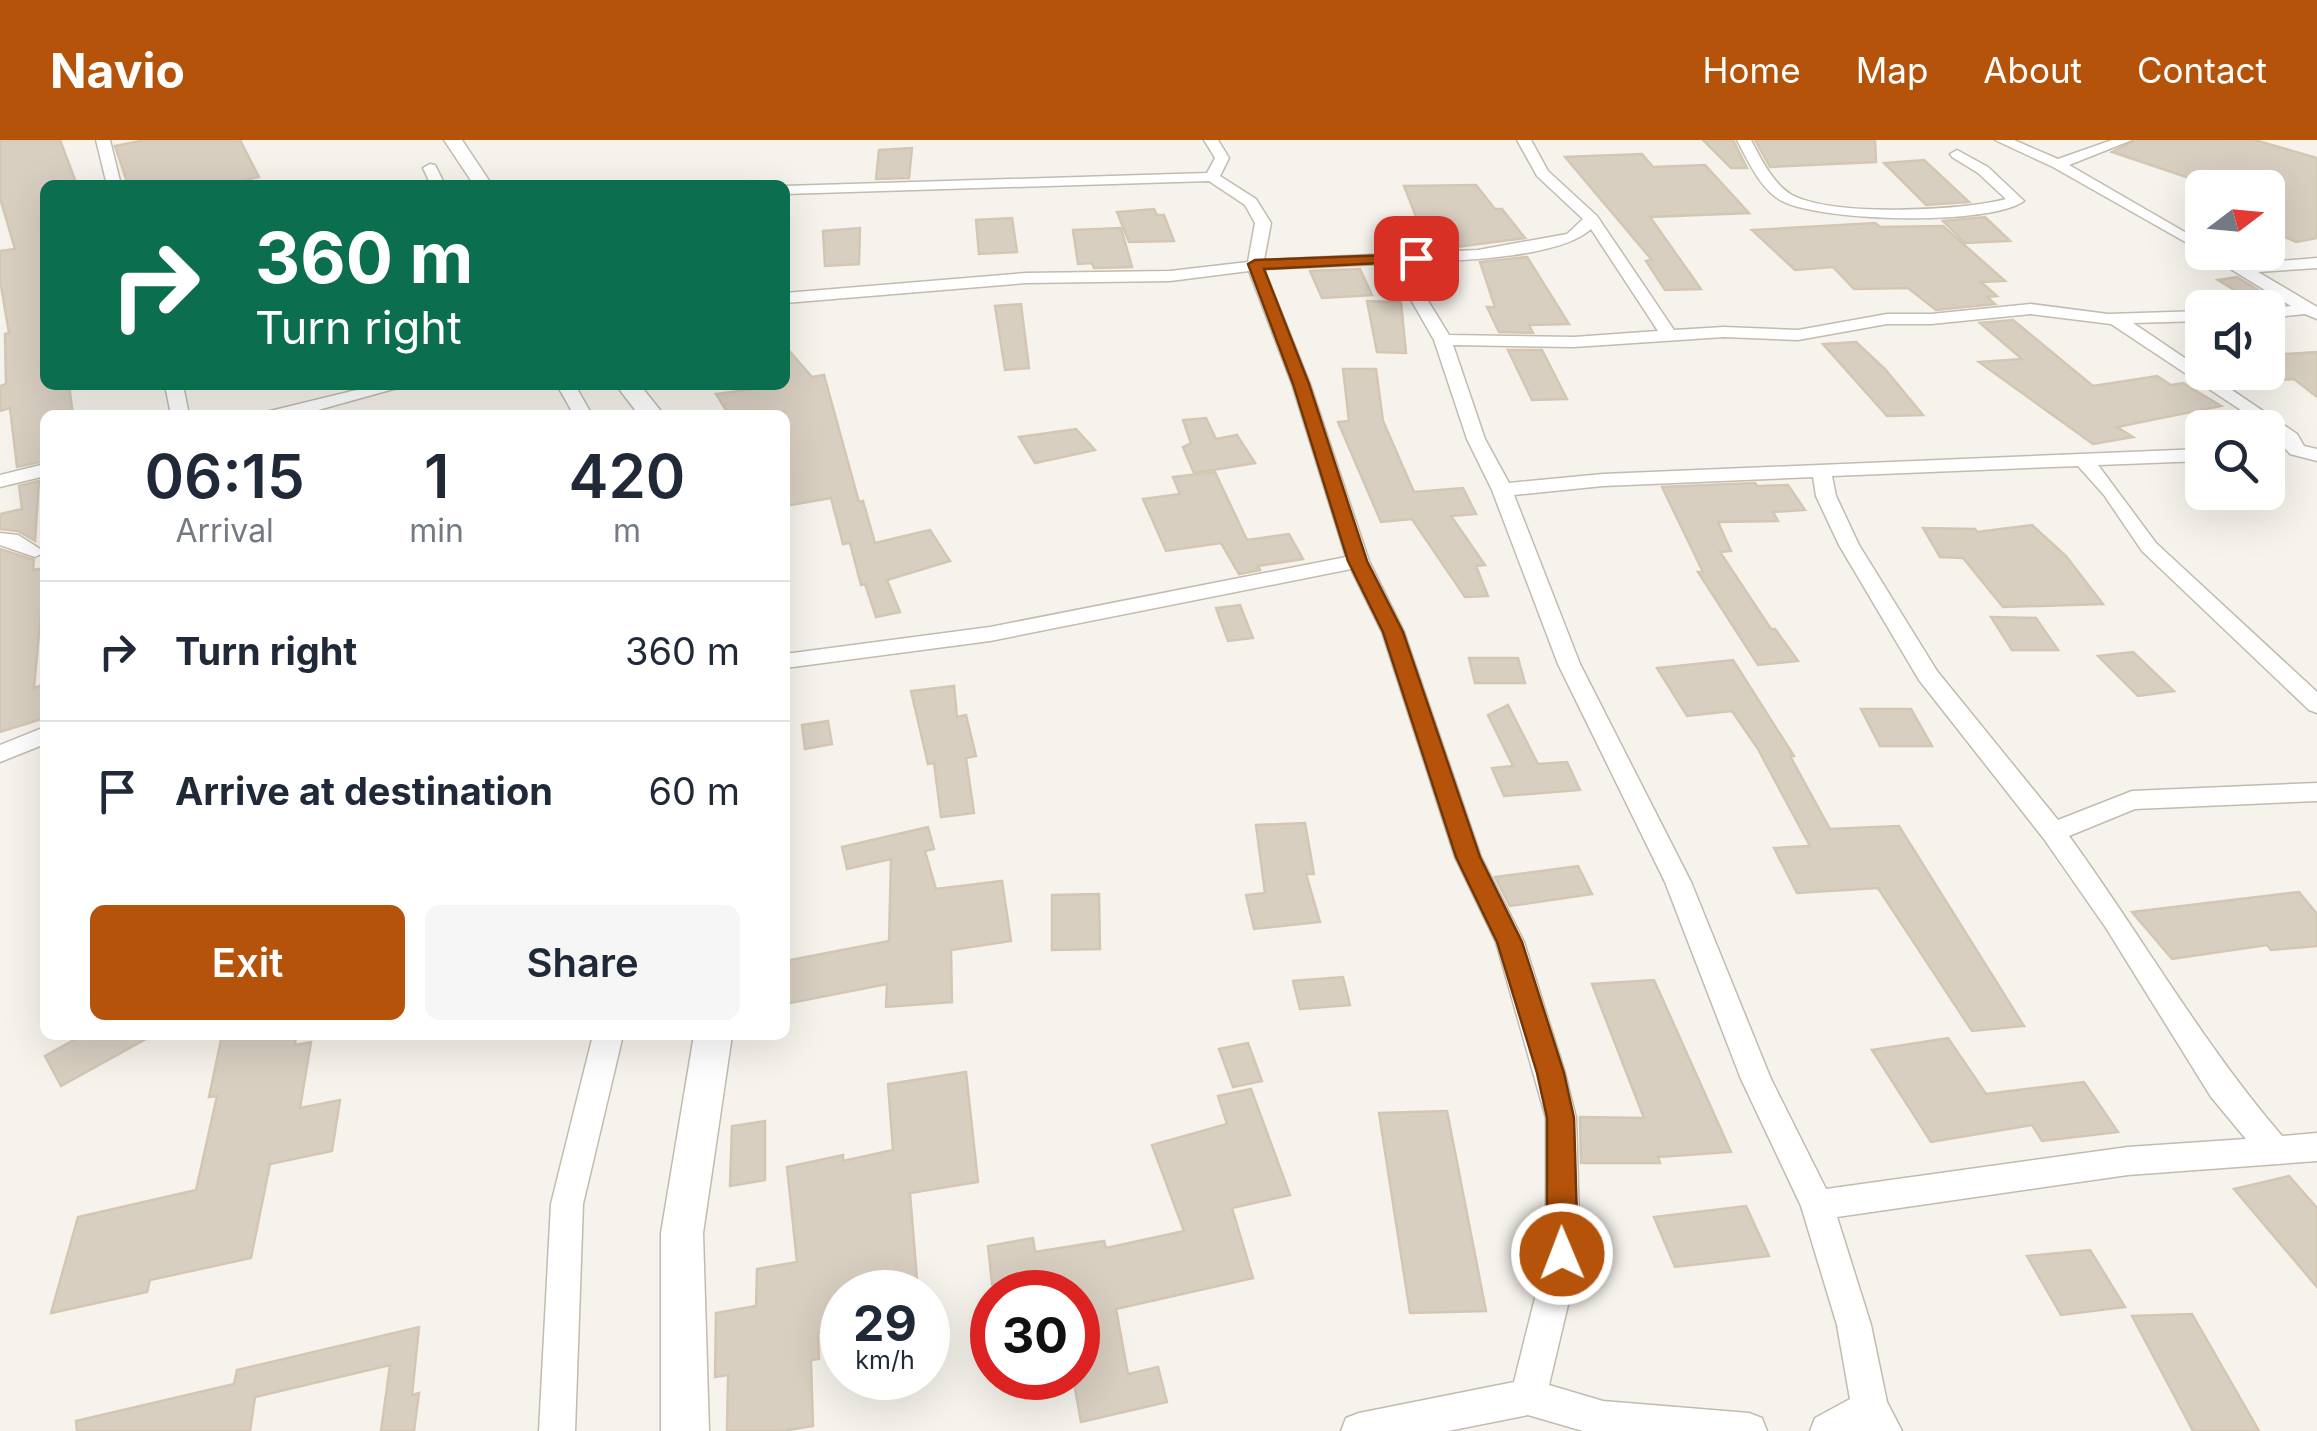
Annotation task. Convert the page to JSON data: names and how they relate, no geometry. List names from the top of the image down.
{
  "north": "right",
  "page": {
    "header": "Navio",
    "nav": [
      "Home",
      "Map",
      "About",
      "Contact"
    ],
    "turn": ["360 m", "Turn right"],
    "eta": [
      "06:15",
      "Arrival",
      "1",
      "min",
      "420",
      "m"
    ],
    "list": [
      {
        "name": "Turn right",
        "value": "360 m"
      },
      {
        "name": "Arrive at destination",
        "value": "60 m"
      }
    ],
    "buttons": ["Exit", "Share"],
    "speed": "29 km/h",
    "limit": "30"
  }
}
